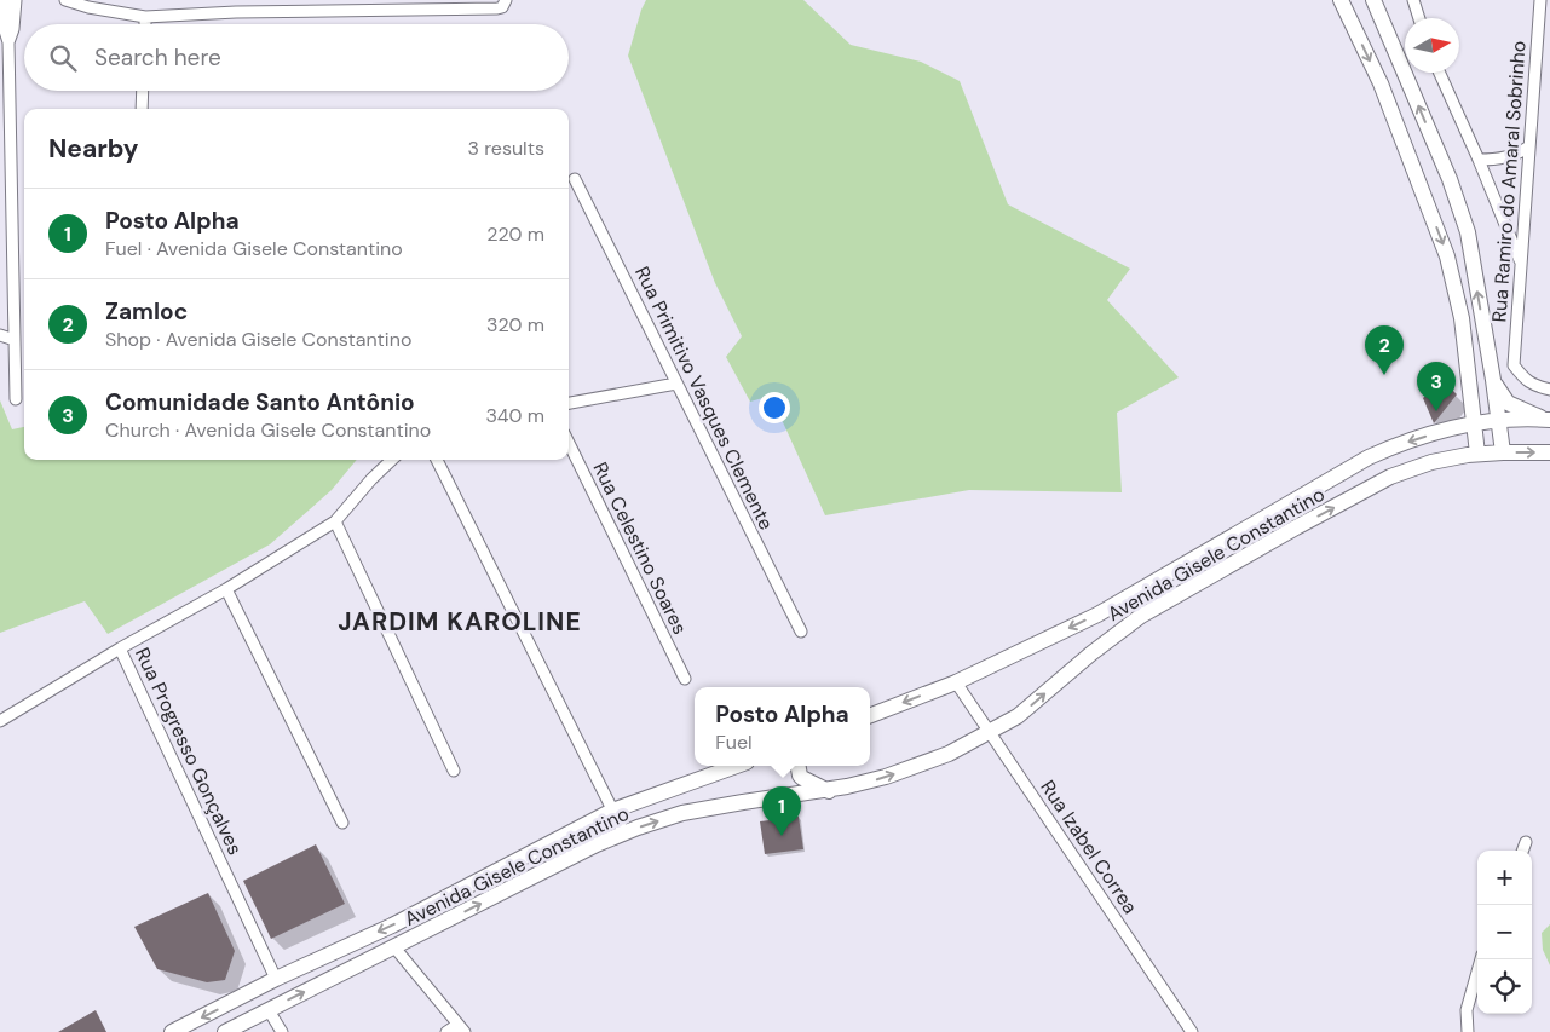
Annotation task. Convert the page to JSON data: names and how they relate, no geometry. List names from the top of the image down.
{
  "streets": {
    "main road": ["Avenida Gisele Constantino"],
    "street": [
      "Rua Ramiro do Amaral Sobrinho",
      "Rua Primitivo Vasques Clemente",
      "Rua Celestino Soares",
      "Rua Progresso Gonçalves",
      "Rua Izabel Correa"
    ]
  },
  "crossings": [
    ["Avenida Gisele Constantino", "Rua Progresso Gonçalves"],
    ["Avenida Gisele Constantino", "Rua Izabel Correa"]
  ],
  "districts": ["JARDIM KAROLINE"],
  "north": "right",
  "page": {
    "search": "Search here",
    "heading": ["Nearby", "3 results"],
    "list": [
      {
        "mark": "1",
        "name": "Posto Alpha",
        "note": "Fuel · Avenida Gisele Constantino",
        "value": "220 m"
      },
      {
        "mark": "2",
        "name": "Zamloc",
        "note": "Shop · Avenida Gisele Constantino",
        "value": "320 m"
      },
      {
        "mark": "3",
        "name": "Comunidade Santo Antônio",
        "note": "Church · Avenida Gisele Constantino",
        "value": "340 m"
      }
    ],
    "pins": ["2", "3", "1"],
    "popup": ["Posto Alpha", "Fuel"],
    "map_buttons": ["+", "−"]
  }
}
